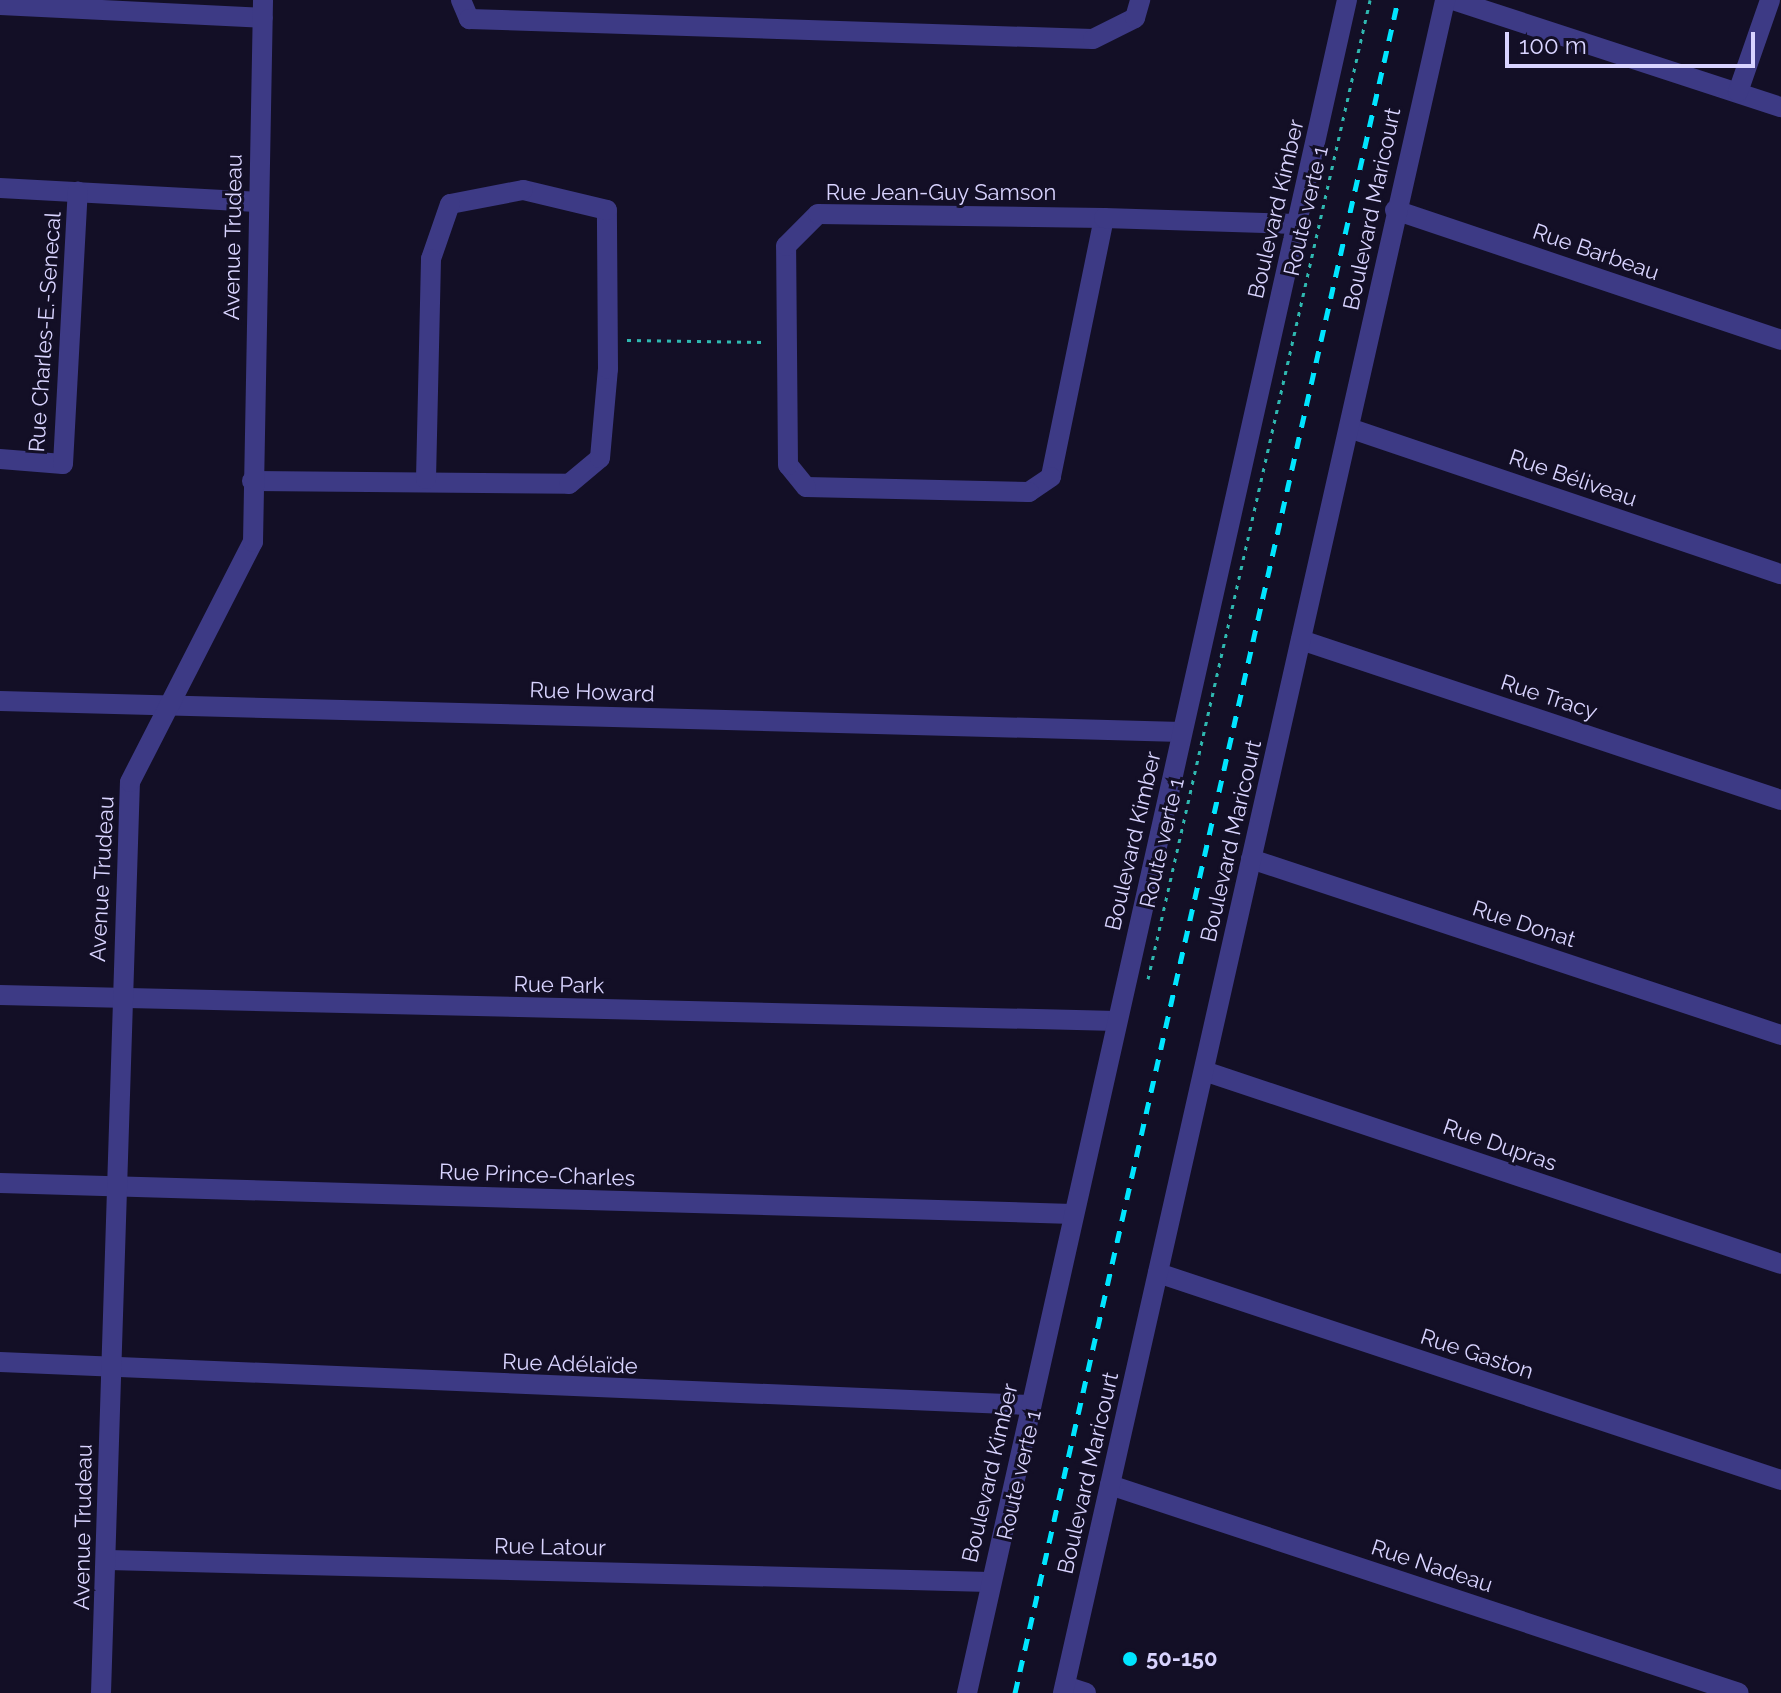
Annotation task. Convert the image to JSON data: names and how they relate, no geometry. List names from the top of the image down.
{
  "streets": {
    "street": [
      "Rue Jean-Guy Samson",
      "Boulevard Kimber",
      "Boulevard Maricourt",
      "Avenue Trudeau",
      "Rue Barbeau",
      "Rue Charles-E.-Senecal",
      "Rue Béliveau",
      "Rue Howard",
      "Rue Tracy",
      "Rue Donat",
      "Rue Park",
      "Rue Dupras",
      "Rue Prince-Charles",
      "Rue Gaston",
      "Rue Adélaïde",
      "Rue Latour",
      "Rue Nadeau"
    ],
    "path": ["Route verte 1"]
  },
  "crossings": [
    ["Rue Jean-Guy Samson", "Boulevard Kimber"],
    ["Boulevard Kimber", "Rue Howard"],
    ["Boulevard Kimber", "Rue Park"],
    ["Boulevard Kimber", "Rue Prince-Charles"],
    ["Boulevard Kimber", "Rue Adélaïde"],
    ["Boulevard Kimber", "Rue Latour"],
    ["Boulevard Maricourt", "Rue Barbeau"],
    ["Boulevard Maricourt", "Rue Béliveau"],
    ["Boulevard Maricourt", "Rue Tracy"],
    ["Boulevard Maricourt", "Rue Donat"],
    ["Boulevard Maricourt", "Rue Dupras"],
    ["Boulevard Maricourt", "Rue Gaston"],
    ["Boulevard Maricourt", "Rue Nadeau"],
    ["Avenue Trudeau", "Rue Charles-E.-Senecal"],
    ["Avenue Trudeau", "Rue Howard"],
    ["Avenue Trudeau", "Rue Park"],
    ["Avenue Trudeau", "Rue Prince-Charles"],
    ["Avenue Trudeau", "Rue Adélaïde"],
    ["Avenue Trudeau", "Rue Latour"]
  ],
  "places": ["50-150"],
  "scale_bar": "100 m"
}
